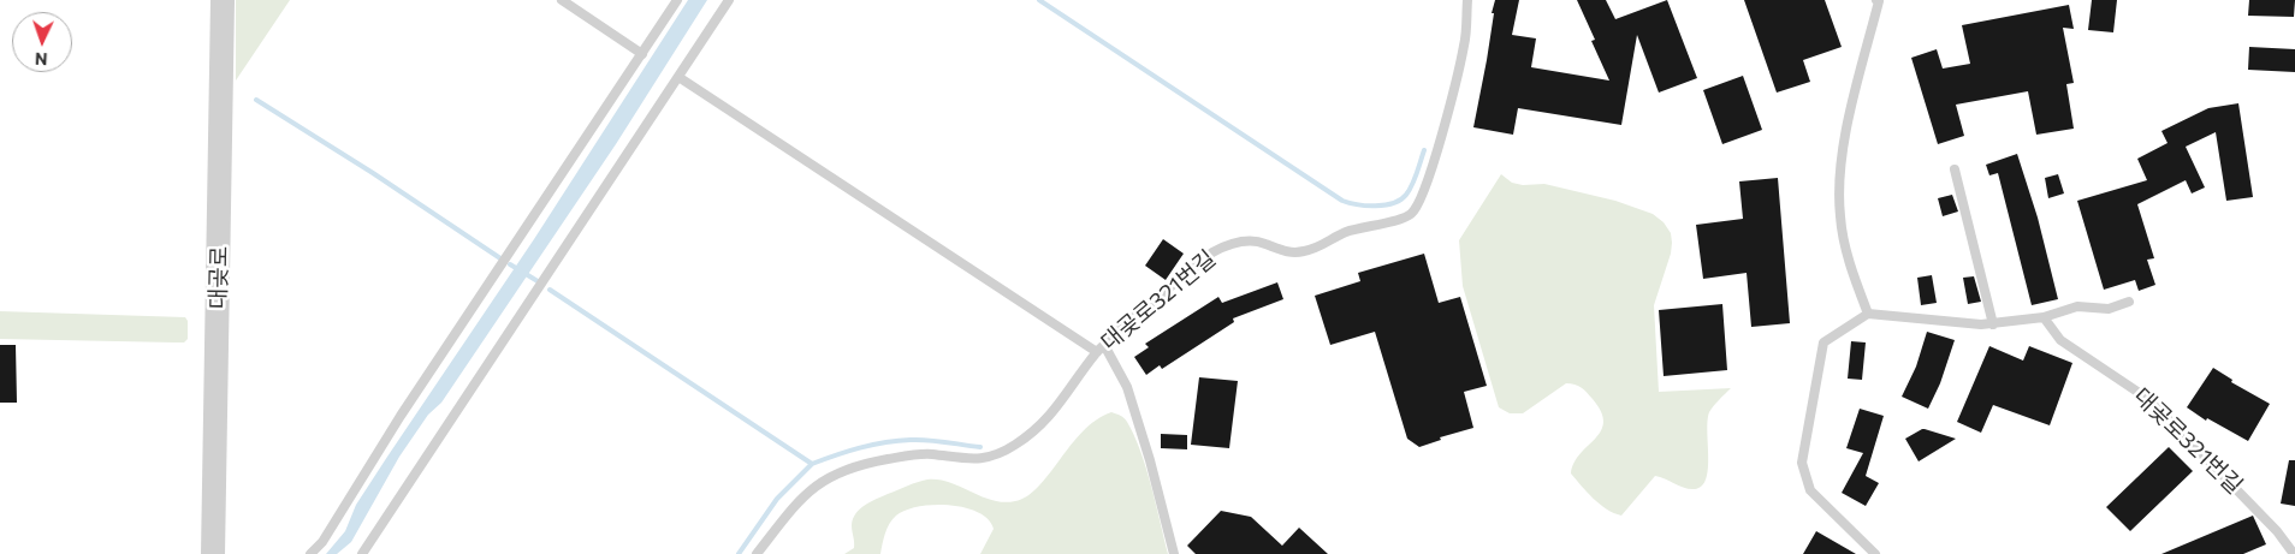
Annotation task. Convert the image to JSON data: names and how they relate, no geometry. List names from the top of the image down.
{
  "streets": {
    "street": ["대곶로"],
    "lane": ["대곶로321번길"]
  },
  "north": "bottom"
}
